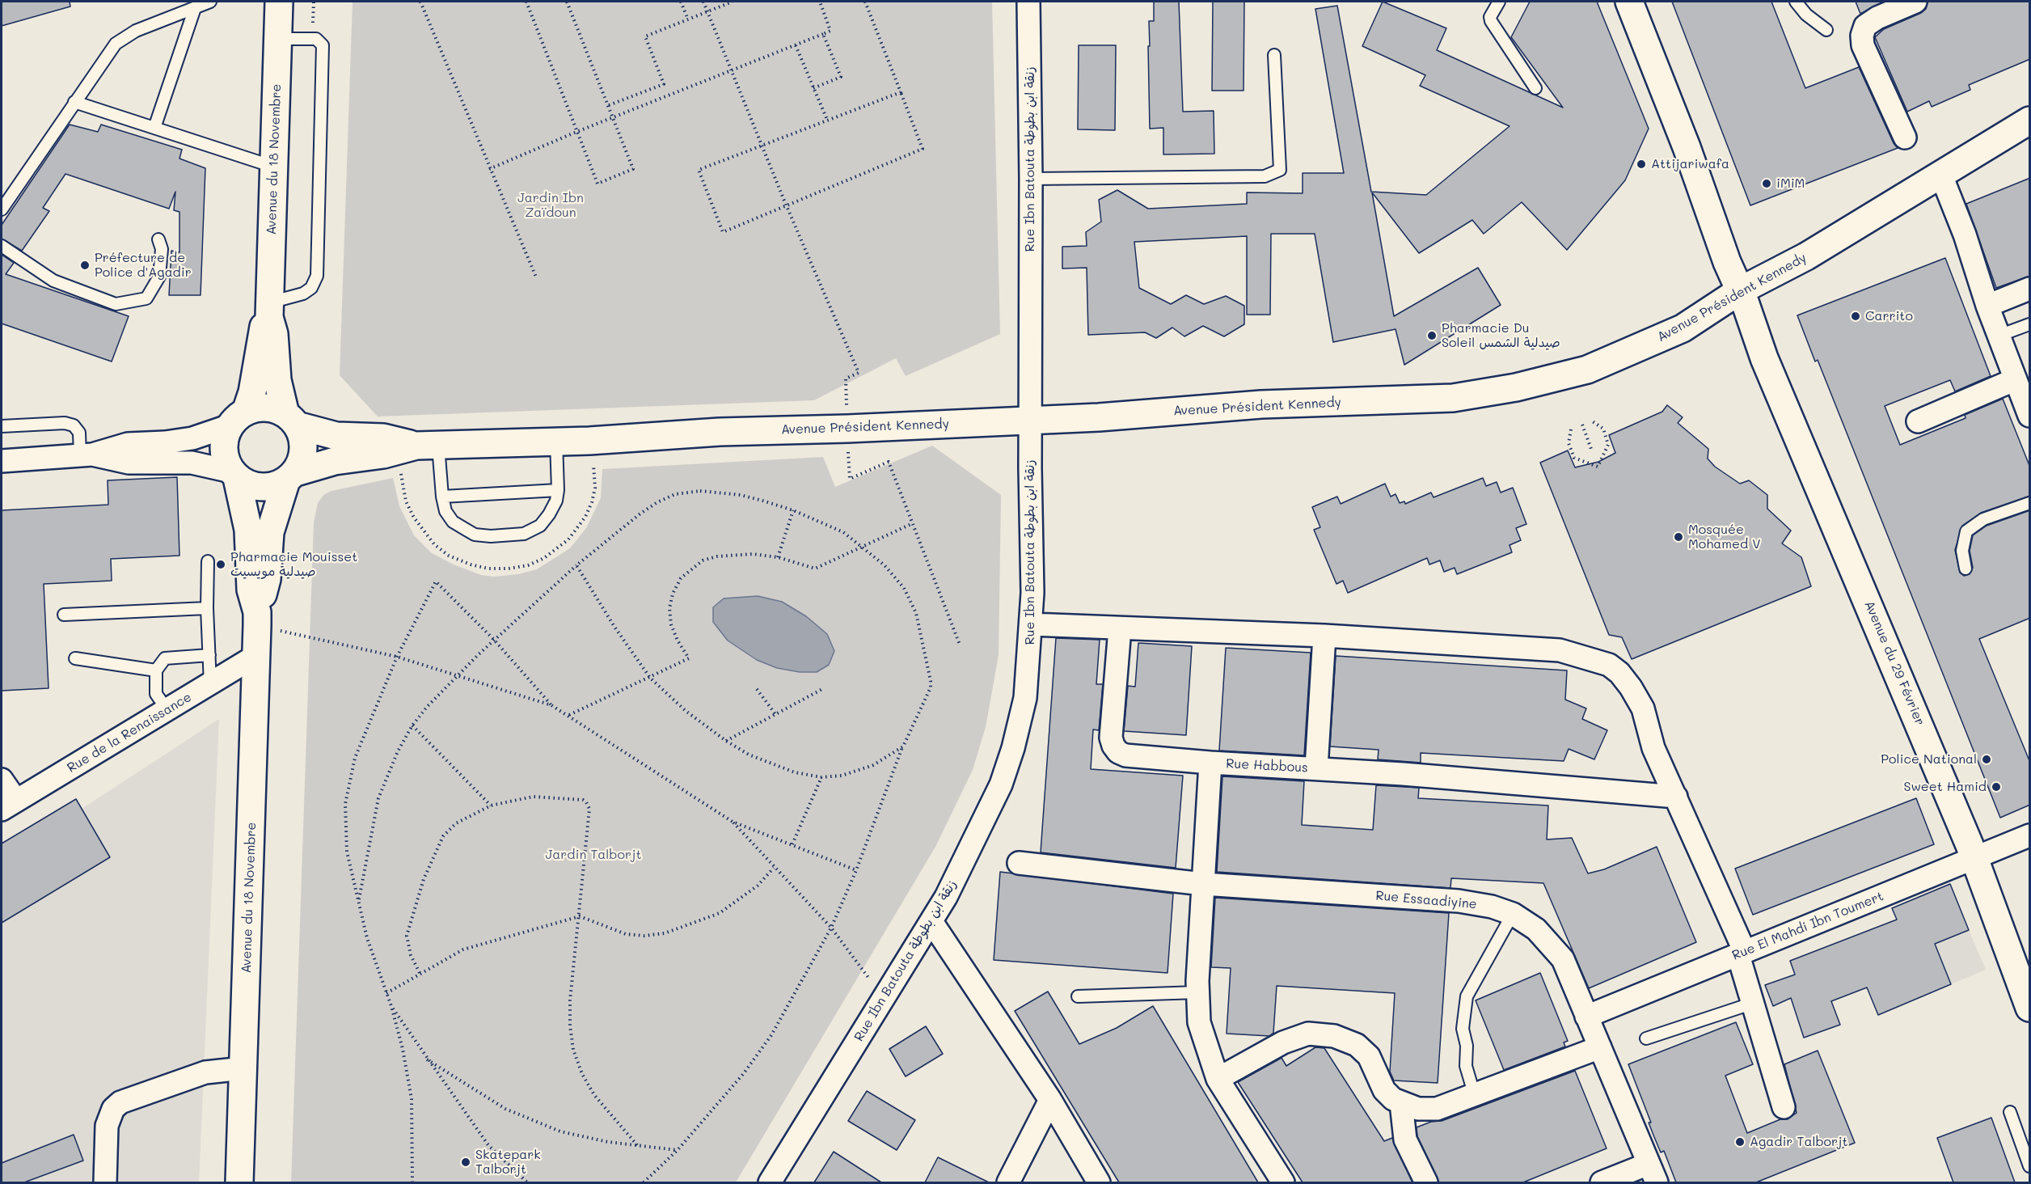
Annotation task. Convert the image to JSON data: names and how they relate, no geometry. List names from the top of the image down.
{
  "streets": {
    "street": [
      "Avenue du 18 Novembre",
      "Rue Ibn Batouta زنقة ابن بطوطة",
      "Avenue Président Kennedy",
      "Avenue du 29 Février",
      "Rue de la Renaissance",
      "Rue Habbous",
      "Rue Essaadiyine",
      "Rue El Mahdi Ibn Toumert"
    ]
  },
  "crossings": [
    ["Avenue du 18 Novembre", "Avenue Président Kennedy"],
    ["Avenue du 18 Novembre", "Rue de la Renaissance"],
    ["Rue Ibn Batouta زنقة ابن بطوطة", "Avenue Président Kennedy"],
    ["Avenue Président Kennedy", "Avenue du 29 Février"],
    ["Avenue du 29 Février", "Rue El Mahdi Ibn Toumert"],
    ["Rue Habbous", "Rue Essaadiyine"],
    ["Rue Essaadiyine", "Rue El Mahdi Ibn Toumert"]
  ],
  "parks": ["Jardin Ibn Zaïdoun", "Jardin Talborjt"],
  "places": [
    "Attijariwafa",
    "iMiM",
    "Préfecture de Police d'Agadir",
    "Carrito",
    "Pharmacie Du Soleil صيدلية الشمس",
    "Mosquée Mohamed V",
    "Pharmacie Mouisset صيدلية مويسيت",
    "Police National",
    "Sweet Hamid",
    "Agadir Talborjt",
    "Skatepark Talborjt"
  ]
}
